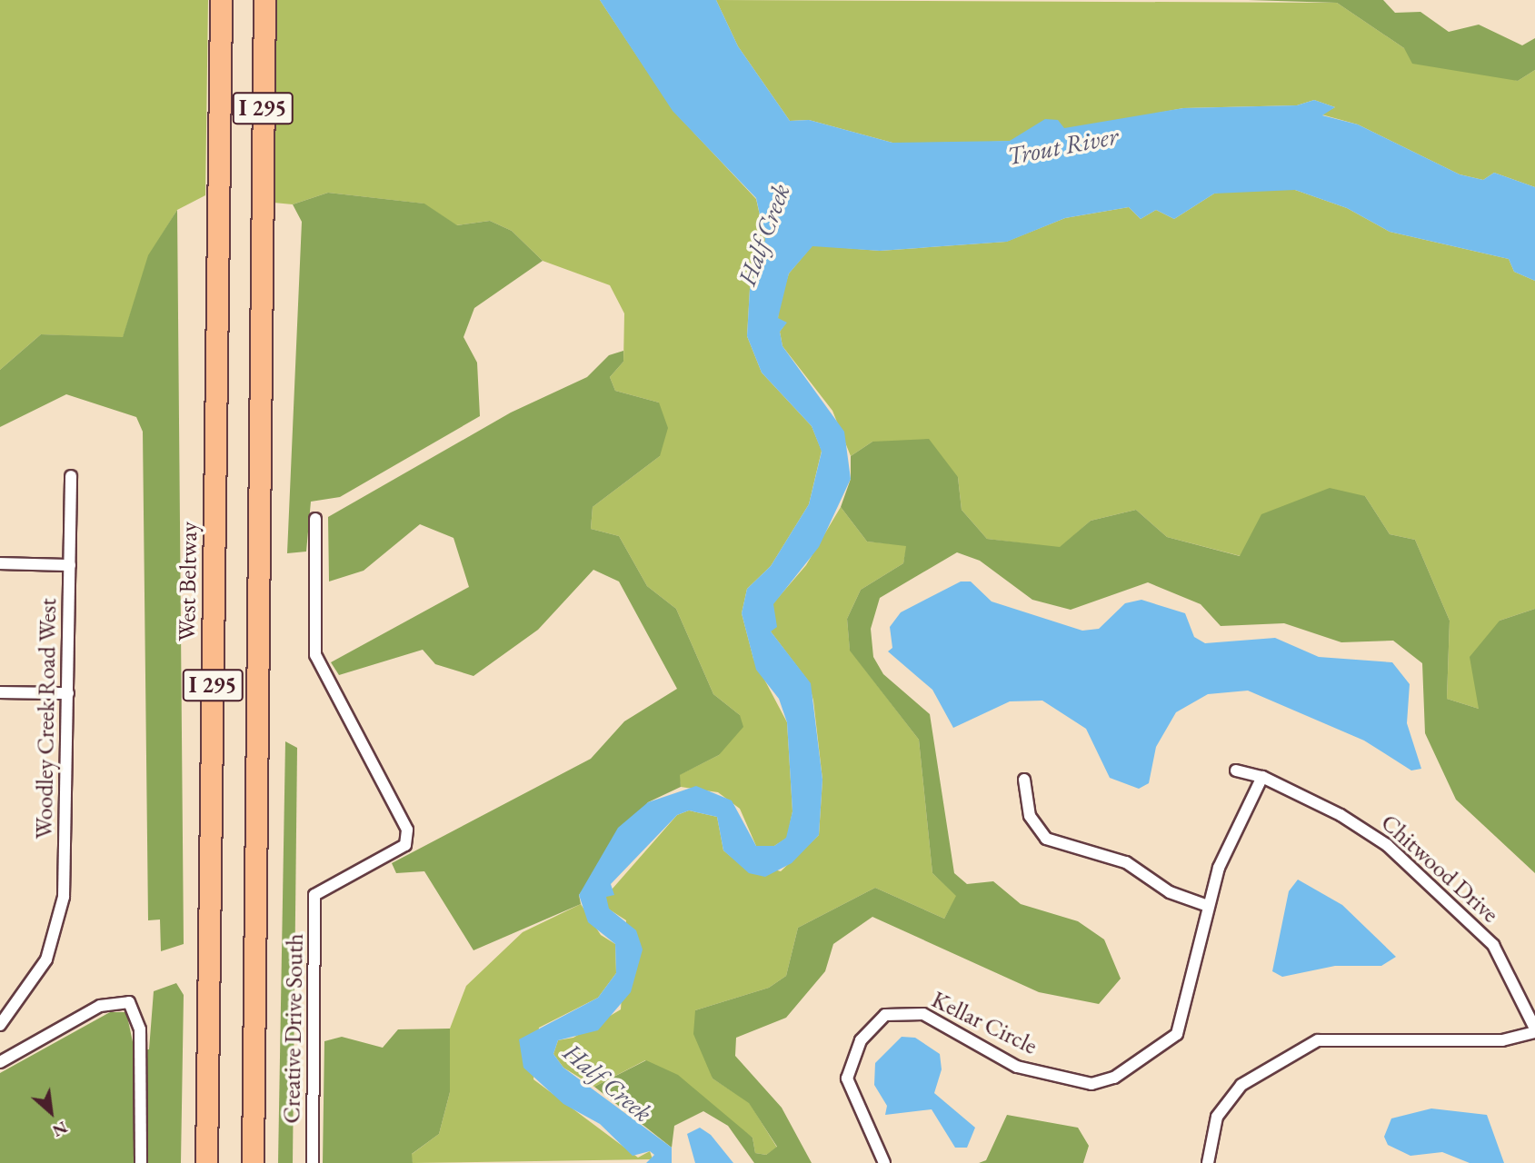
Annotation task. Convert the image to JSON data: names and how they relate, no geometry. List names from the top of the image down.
{
  "streets": {
    "highway": ["I 295", "West Beltway"],
    "street": [
      "Woodley Creek Road West",
      "Chitwood Drive",
      "Kellar Circle",
      "Creative Drive South"
    ]
  },
  "crossings": [
    ["Chitwood Drive", "Kellar Circle"]
  ],
  "water": ["Trout River", "Half Creek"],
  "north": "bottom right"
}
